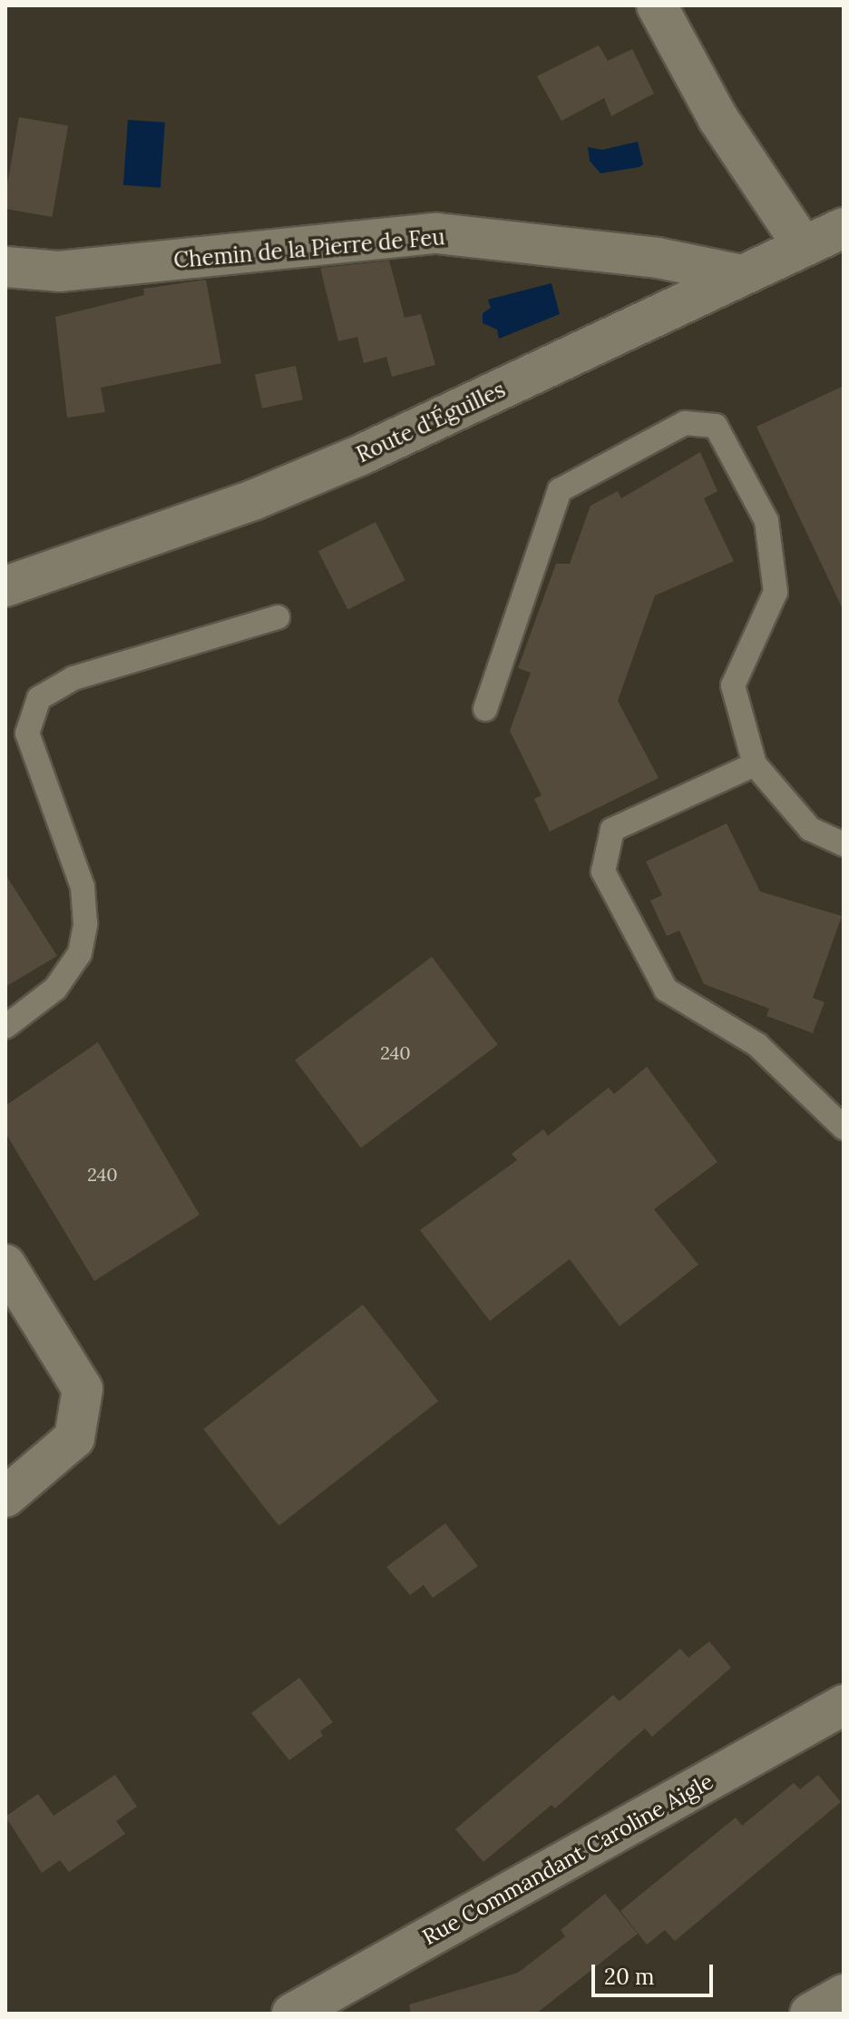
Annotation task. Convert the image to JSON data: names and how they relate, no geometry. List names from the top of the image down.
{
  "streets": {
    "street": ["Chemin de la Pierre de Feu", "Route d'Éguilles", "Rue Commandant Caroline Aigle"]
  },
  "crossings": [
    ["Chemin de la Pierre de Feu", "Route d'Éguilles"]
  ],
  "house_numbers": ["240", "240"],
  "scale_bar": "20 m"
}
